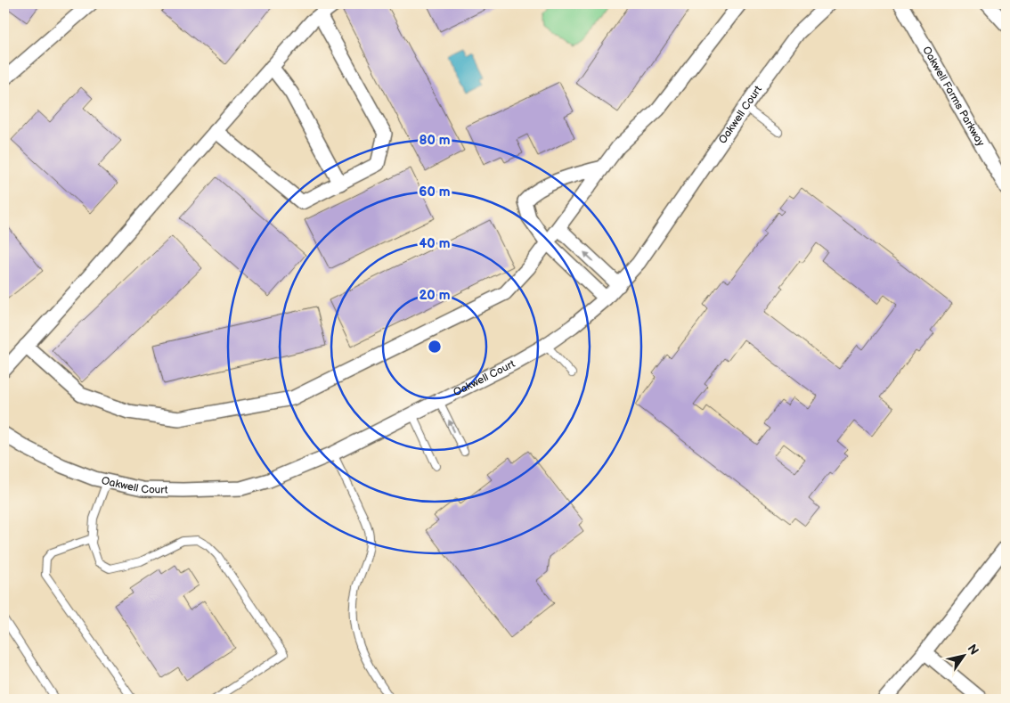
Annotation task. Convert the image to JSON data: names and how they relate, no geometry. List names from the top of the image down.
{
  "streets": {
    "street": ["Oakwell Farms Parkway", "Oakwell Court"]
  },
  "north": "top right",
  "rings": [
    "80 m",
    "60 m",
    "40 m",
    "20 m"
  ]
}
